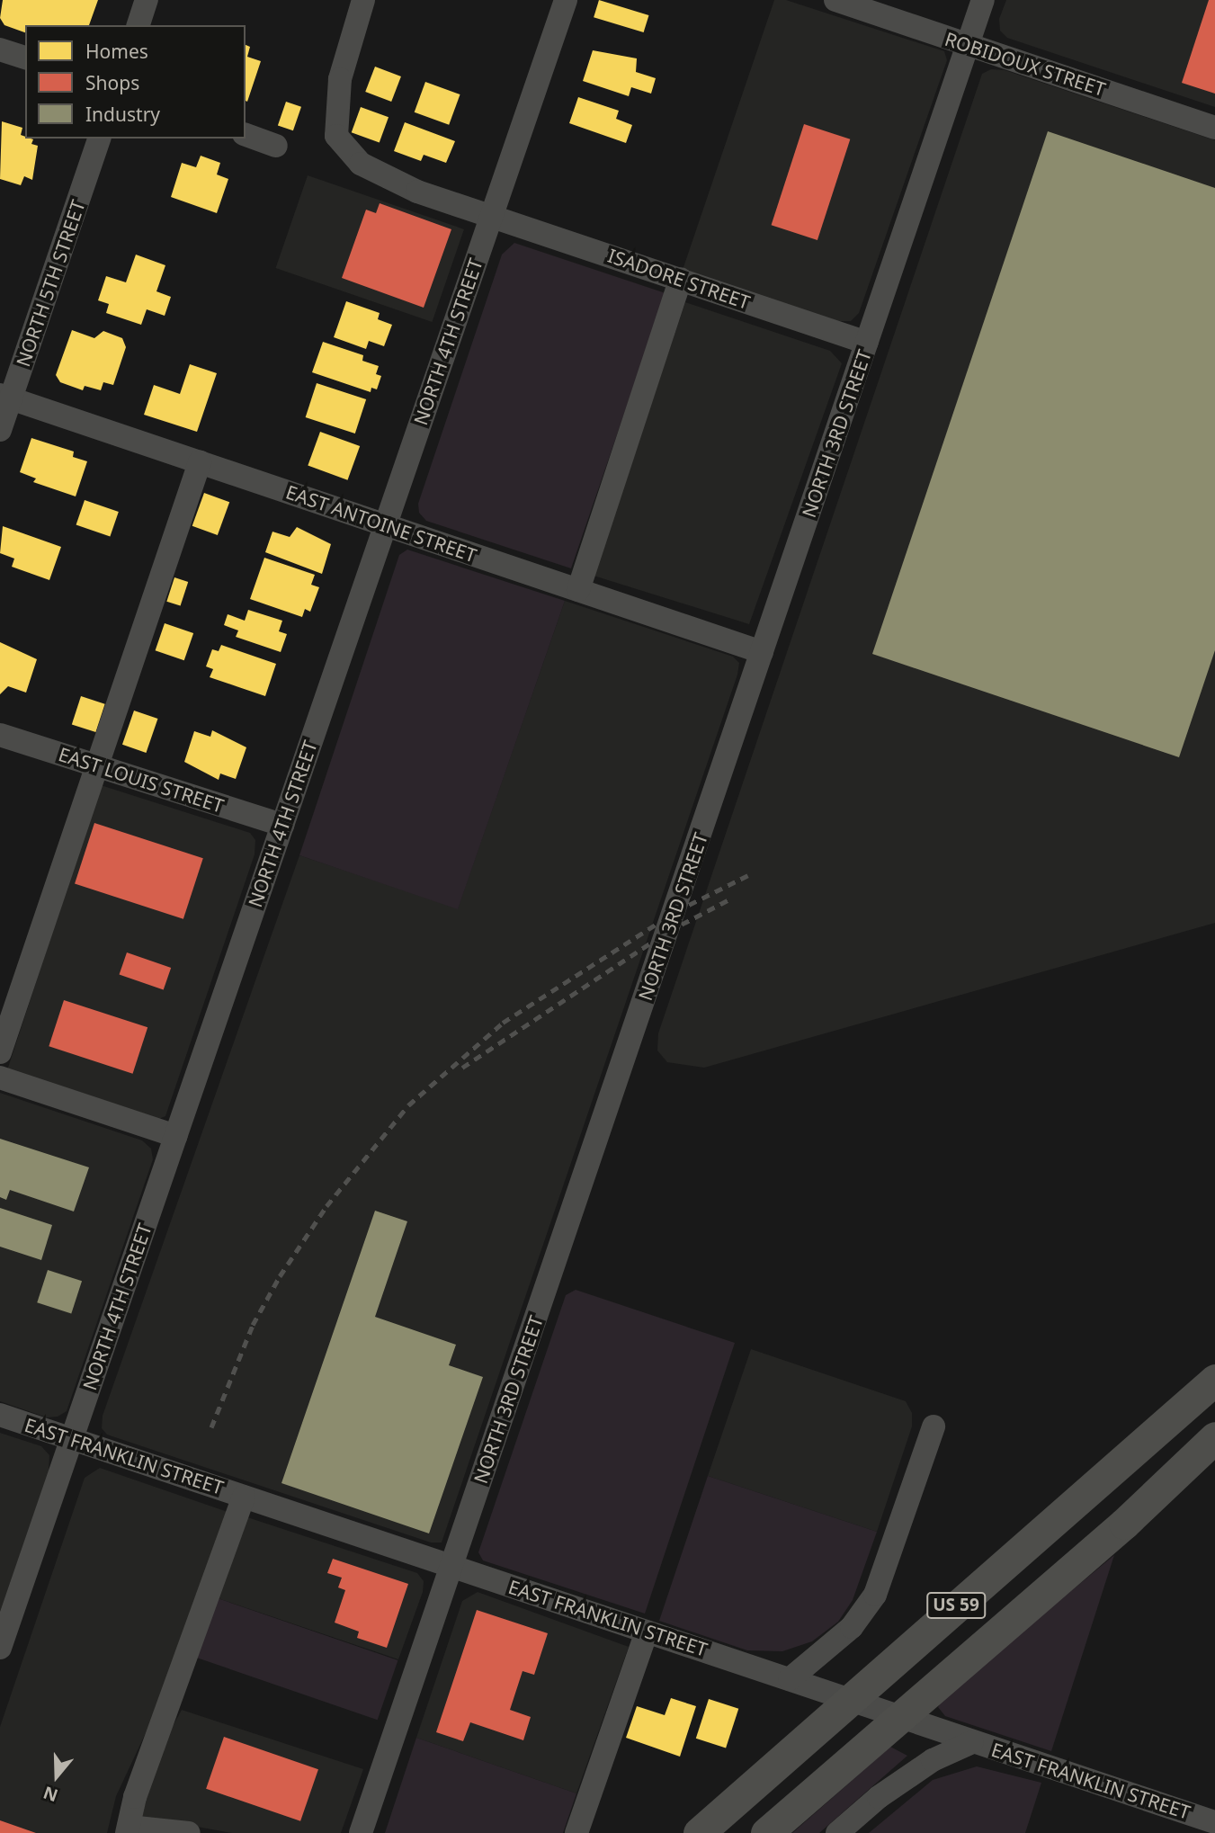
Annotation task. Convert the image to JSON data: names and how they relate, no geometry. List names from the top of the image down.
{
  "streets": {
    "main road": ["US 59"],
    "street": [
      "ROBIDOUX STREET",
      "ISADORE STREET",
      "NORTH 5TH STREET",
      "NORTH 4TH STREET",
      "NORTH 3RD STREET",
      "EAST ANTOINE STREET",
      "EAST LOUIS STREET",
      "EAST FRANKLIN STREET"
    ]
  },
  "crossings": [
    ["ROBIDOUX STREET", "NORTH 3RD STREET"],
    ["ISADORE STREET", "NORTH 4TH STREET"],
    ["ISADORE STREET", "NORTH 3RD STREET"],
    ["NORTH 5TH STREET", "EAST ANTOINE STREET"],
    ["NORTH 4TH STREET", "EAST ANTOINE STREET"],
    ["NORTH 4TH STREET", "EAST LOUIS STREET"],
    ["NORTH 4TH STREET", "EAST FRANKLIN STREET"],
    ["NORTH 3RD STREET", "EAST ANTOINE STREET"],
    ["NORTH 3RD STREET", "EAST FRANKLIN STREET"],
    ["EAST FRANKLIN STREET", "US 59"]
  ],
  "legend": ["Homes", "Shops", "Industry"],
  "north": "bottom"
}
